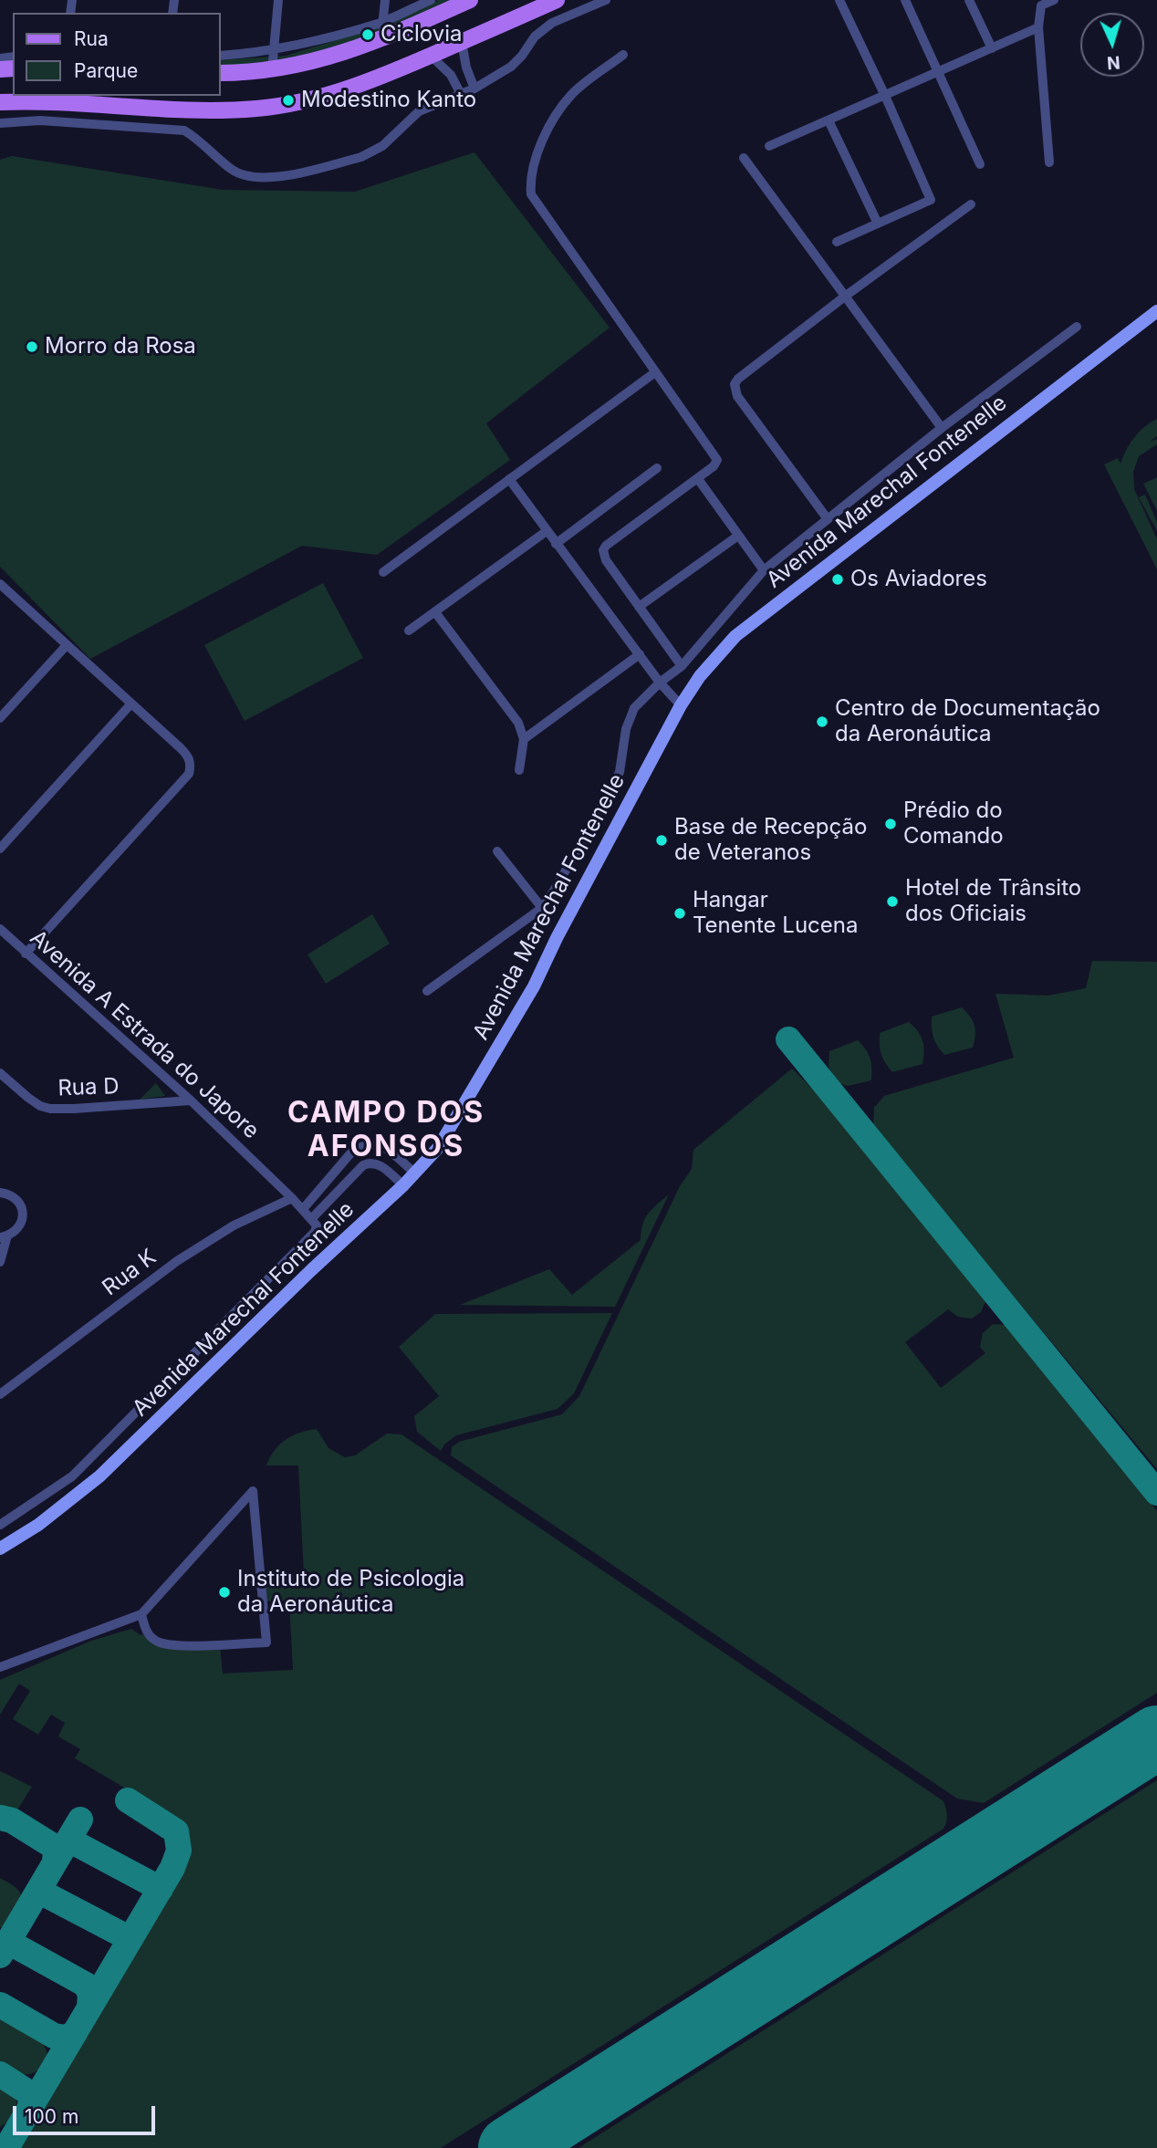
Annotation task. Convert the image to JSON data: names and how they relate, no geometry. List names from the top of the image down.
{
  "streets": {
    "main road": ["Avenida Marechal Fontenelle"],
    "street": ["Avenida A Estrada do Japore", "Rua D", "Rua K"]
  },
  "crossings": [
    ["Avenida A Estrada do Japore", "Rua D"],
    ["Avenida A Estrada do Japore", "Rua K"]
  ],
  "districts": ["CAMPO DOS AFONSOS"],
  "places": [
    "Ciclovia",
    "Modestino Kanto",
    "Morro da Rosa",
    "Os Aviadores",
    "Centro de Documentação da Aeronáutica",
    "Prédio do Comando",
    "Base de Recepção de Veteranos",
    "Hotel de Trânsito dos Oficiais",
    "Hangar Tenente Lucena",
    "Instituto de Psicologia da Aeronáutica"
  ],
  "legend": ["Rua", "Parque"],
  "scale_bar": "100 m",
  "north": "bottom"
}
